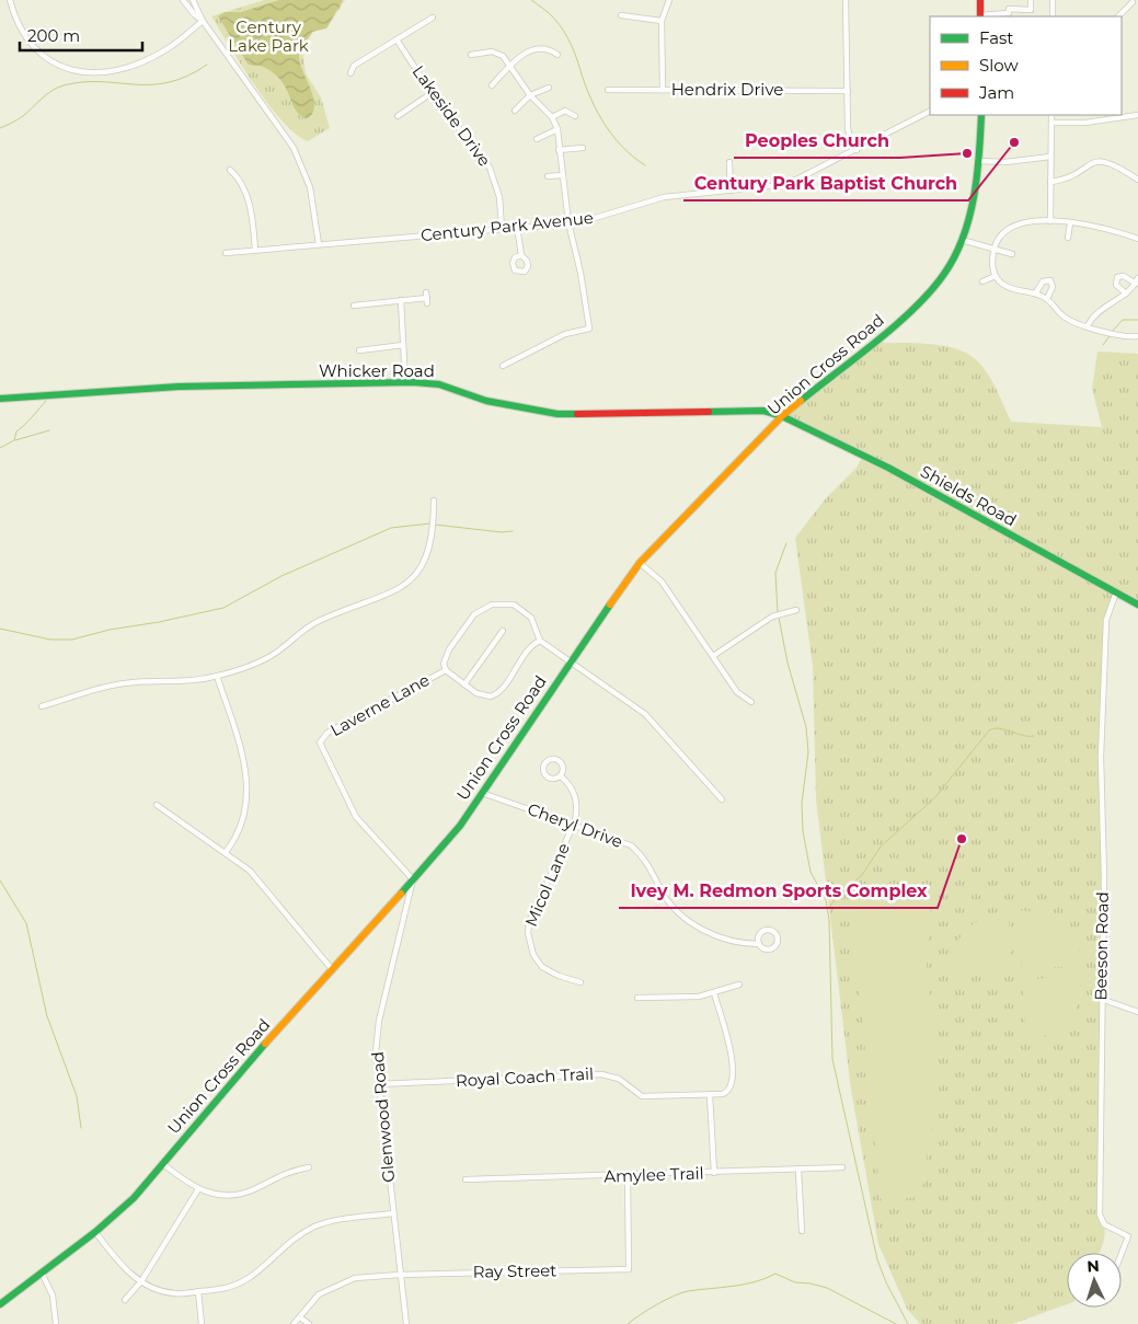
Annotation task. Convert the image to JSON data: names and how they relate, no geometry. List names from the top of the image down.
{
  "streets": {
    "main road": ["Union Cross Road", "Whicker Road", "Shields Road"],
    "street": [
      "Hendrix Drive",
      "Lakeside Drive",
      "Century Park Avenue",
      "Laverne Lane",
      "Cheryl Drive",
      "Micol Lane",
      "Beeson Road",
      "Royal Coach Trail",
      "Glenwood Road",
      "Amylee Trail",
      "Ray Street"
    ]
  },
  "crossings": [
    ["Lakeside Drive", "Century Park Avenue"],
    ["Union Cross Road", "Whicker Road"],
    ["Union Cross Road", "Shields Road"],
    ["Union Cross Road", "Laverne Lane"],
    ["Union Cross Road", "Cheryl Drive"],
    ["Union Cross Road", "Glenwood Road"],
    ["Whicker Road", "Shields Road"],
    ["Shields Road", "Beeson Road"],
    ["Laverne Lane", "Glenwood Road"],
    ["Cheryl Drive", "Micol Lane"],
    ["Royal Coach Trail", "Glenwood Road"],
    ["Glenwood Road", "Ray Street"],
    ["Amylee Trail", "Ray Street"]
  ],
  "parks": ["Century Lake Park"],
  "places": ["Century Park Baptist Church", "Peoples Church", "Ivey M. Redmon Sports Complex"],
  "legend": ["Fast", "Slow", "Jam"],
  "scale_bar": "200 m",
  "north": "top"
}
